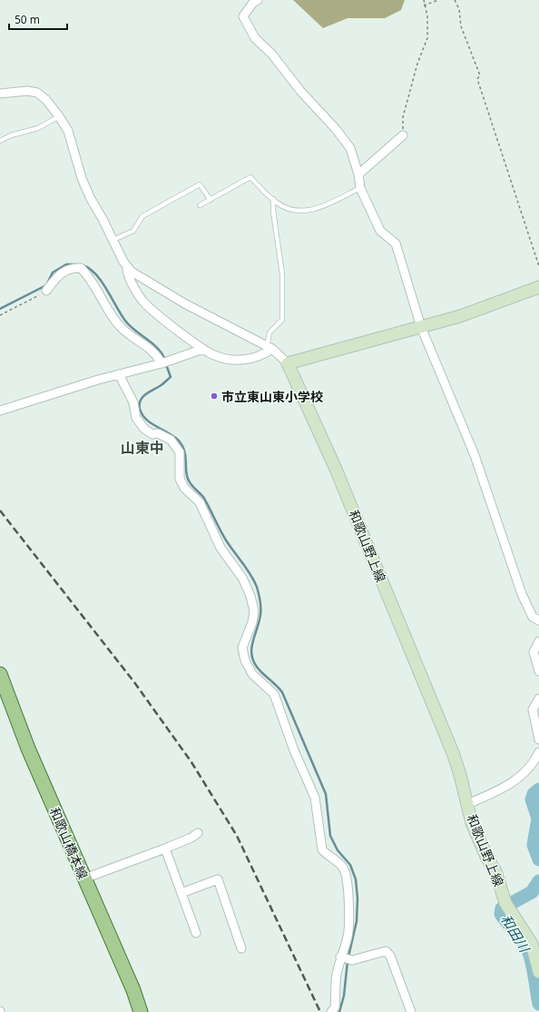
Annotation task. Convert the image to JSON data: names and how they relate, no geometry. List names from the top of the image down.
{
  "streets": {
    "main road": ["和歌山野上線", "和歌山橋本線"]
  },
  "districts": ["山東中"],
  "water": ["和田川"],
  "places": ["市立東山東小学校"],
  "scale_bar": "50 m"
}
